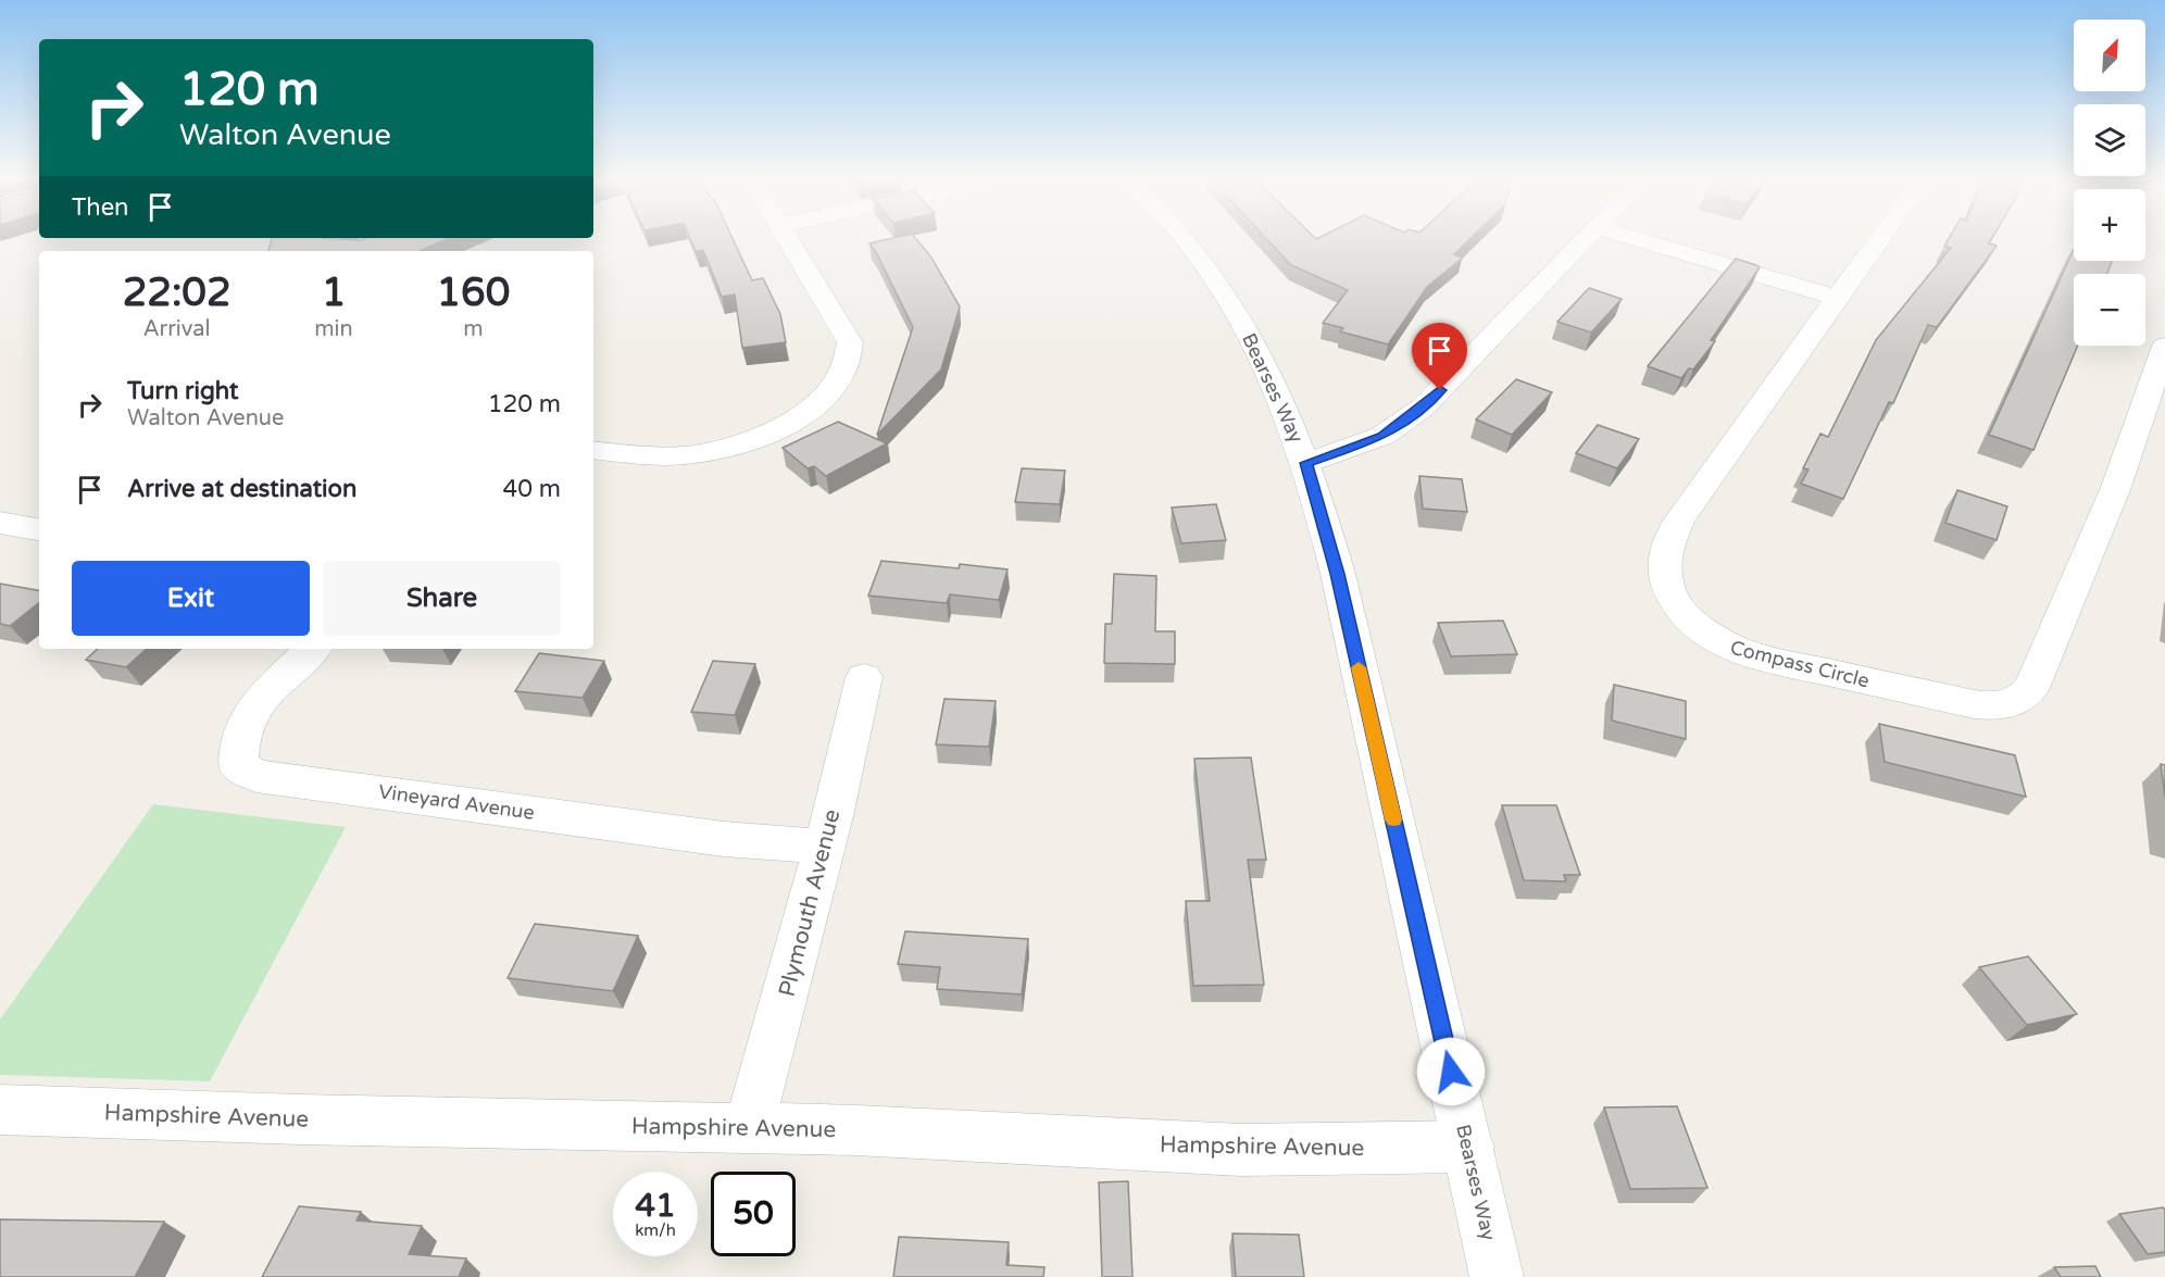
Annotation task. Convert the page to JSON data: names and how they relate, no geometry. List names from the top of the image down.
{
  "streets": {
    "street": [
      "Bearses Way",
      "Compass Circle",
      "Vineyard Avenue",
      "Plymouth Avenue",
      "Hampshire Avenue"
    ]
  },
  "crossings": [
    ["Bearses Way", "Hampshire Avenue"],
    ["Vineyard Avenue", "Plymouth Avenue"],
    ["Plymouth Avenue", "Hampshire Avenue"]
  ],
  "north": "top right",
  "page": {
    "map_buttons": ["+", "−"],
    "turn": ["120 m", "Walton Avenue"],
    "then": "Then",
    "eta": [
      "22:02",
      "Arrival",
      "1",
      "min",
      "160",
      "m"
    ],
    "list": [
      {
        "name": "Turn right",
        "note": "Walton Avenue",
        "value": "120 m"
      },
      {
        "name": "Arrive at destination",
        "value": "40 m"
      }
    ],
    "buttons": ["Exit", "Share"],
    "speed": "41 km/h",
    "limit": "50"
  }
}
